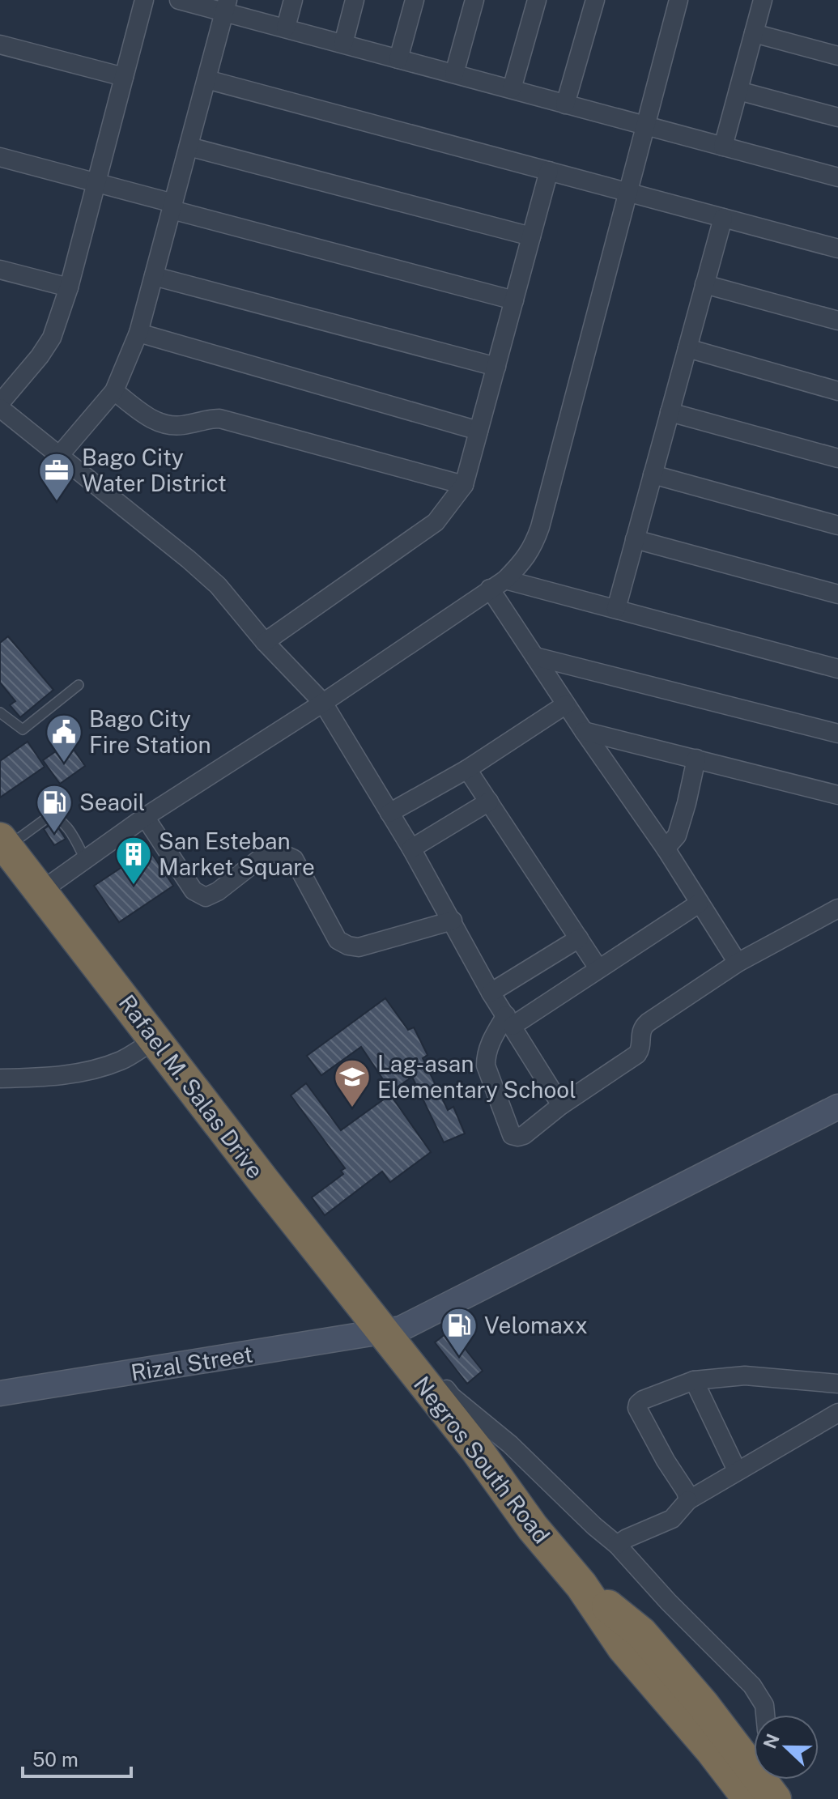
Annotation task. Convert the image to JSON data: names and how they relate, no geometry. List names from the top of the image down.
{
  "streets": {
    "highway": ["Rafael M. Salas Drive", "Negros South Road"],
    "street": ["Rizal Street"]
  },
  "crossings": [
    ["Rafael M. Salas Drive", "Rizal Street"],
    ["Rafael M. Salas Drive", "Negros South Road"],
    ["Rizal Street", "Negros South Road"]
  ],
  "places": {
    "office": ["Bago City Water District"],
    "public building": ["Bago City Fire Station"],
    "fuel station": ["Seaoil", "Velomaxx"],
    "building": ["San Esteban Market Square"],
    "school or university": ["Lag-asan Elementary School"]
  },
  "scale_bar": "50 m",
  "north": "left"
}
